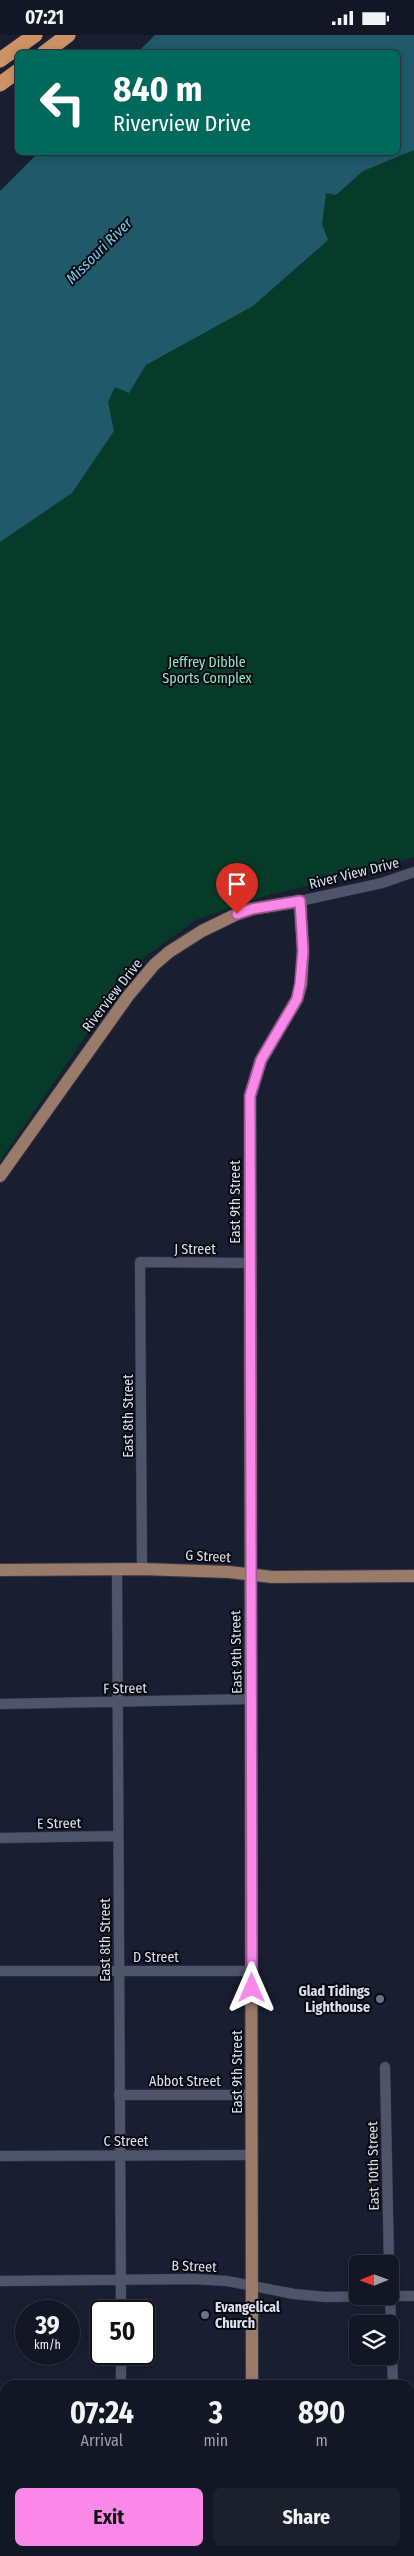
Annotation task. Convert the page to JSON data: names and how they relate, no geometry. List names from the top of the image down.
{
  "streets": {
    "main road": ["Riverview Drive", "East 9th Street", "G Street"],
    "street": [
      "River View Drive",
      "J Street",
      "East 8th Street",
      "F Street",
      "E Street",
      "D Street",
      "Abbot Street",
      "C Street",
      "East 10th Street",
      "B Street"
    ]
  },
  "crossings": [
    ["River View Drive", "Riverview Drive"],
    ["River View Drive", "East 9th Street"],
    ["Riverview Drive", "East 9th Street"],
    ["East 9th Street", "J Street"],
    ["East 9th Street", "G Street"],
    ["East 9th Street", "F Street"],
    ["East 9th Street", "D Street"],
    ["East 9th Street", "Abbot Street"],
    ["East 9th Street", "C Street"],
    ["East 9th Street", "B Street"],
    ["J Street", "East 8th Street"],
    ["East 8th Street", "G Street"],
    ["East 8th Street", "F Street"],
    ["East 8th Street", "E Street"],
    ["East 8th Street", "D Street"],
    ["East 8th Street", "Abbot Street"],
    ["East 8th Street", "C Street"],
    ["East 8th Street", "B Street"]
  ],
  "water": ["Missouri River"],
  "parks": ["Jeffrey Dibble Sports Complex"],
  "places": ["Glad Tidings Lighthouse", "Evangelical Church"],
  "north": "left",
  "page": {
    "status": "07:21",
    "turn": ["840 m", "Riverview Drive"],
    "speed": "39 km/h",
    "limit": "50",
    "eta": [
      "07:24",
      "Arrival",
      "3",
      "min",
      "890",
      "m"
    ],
    "buttons": ["Exit", "Share"]
  }
}
